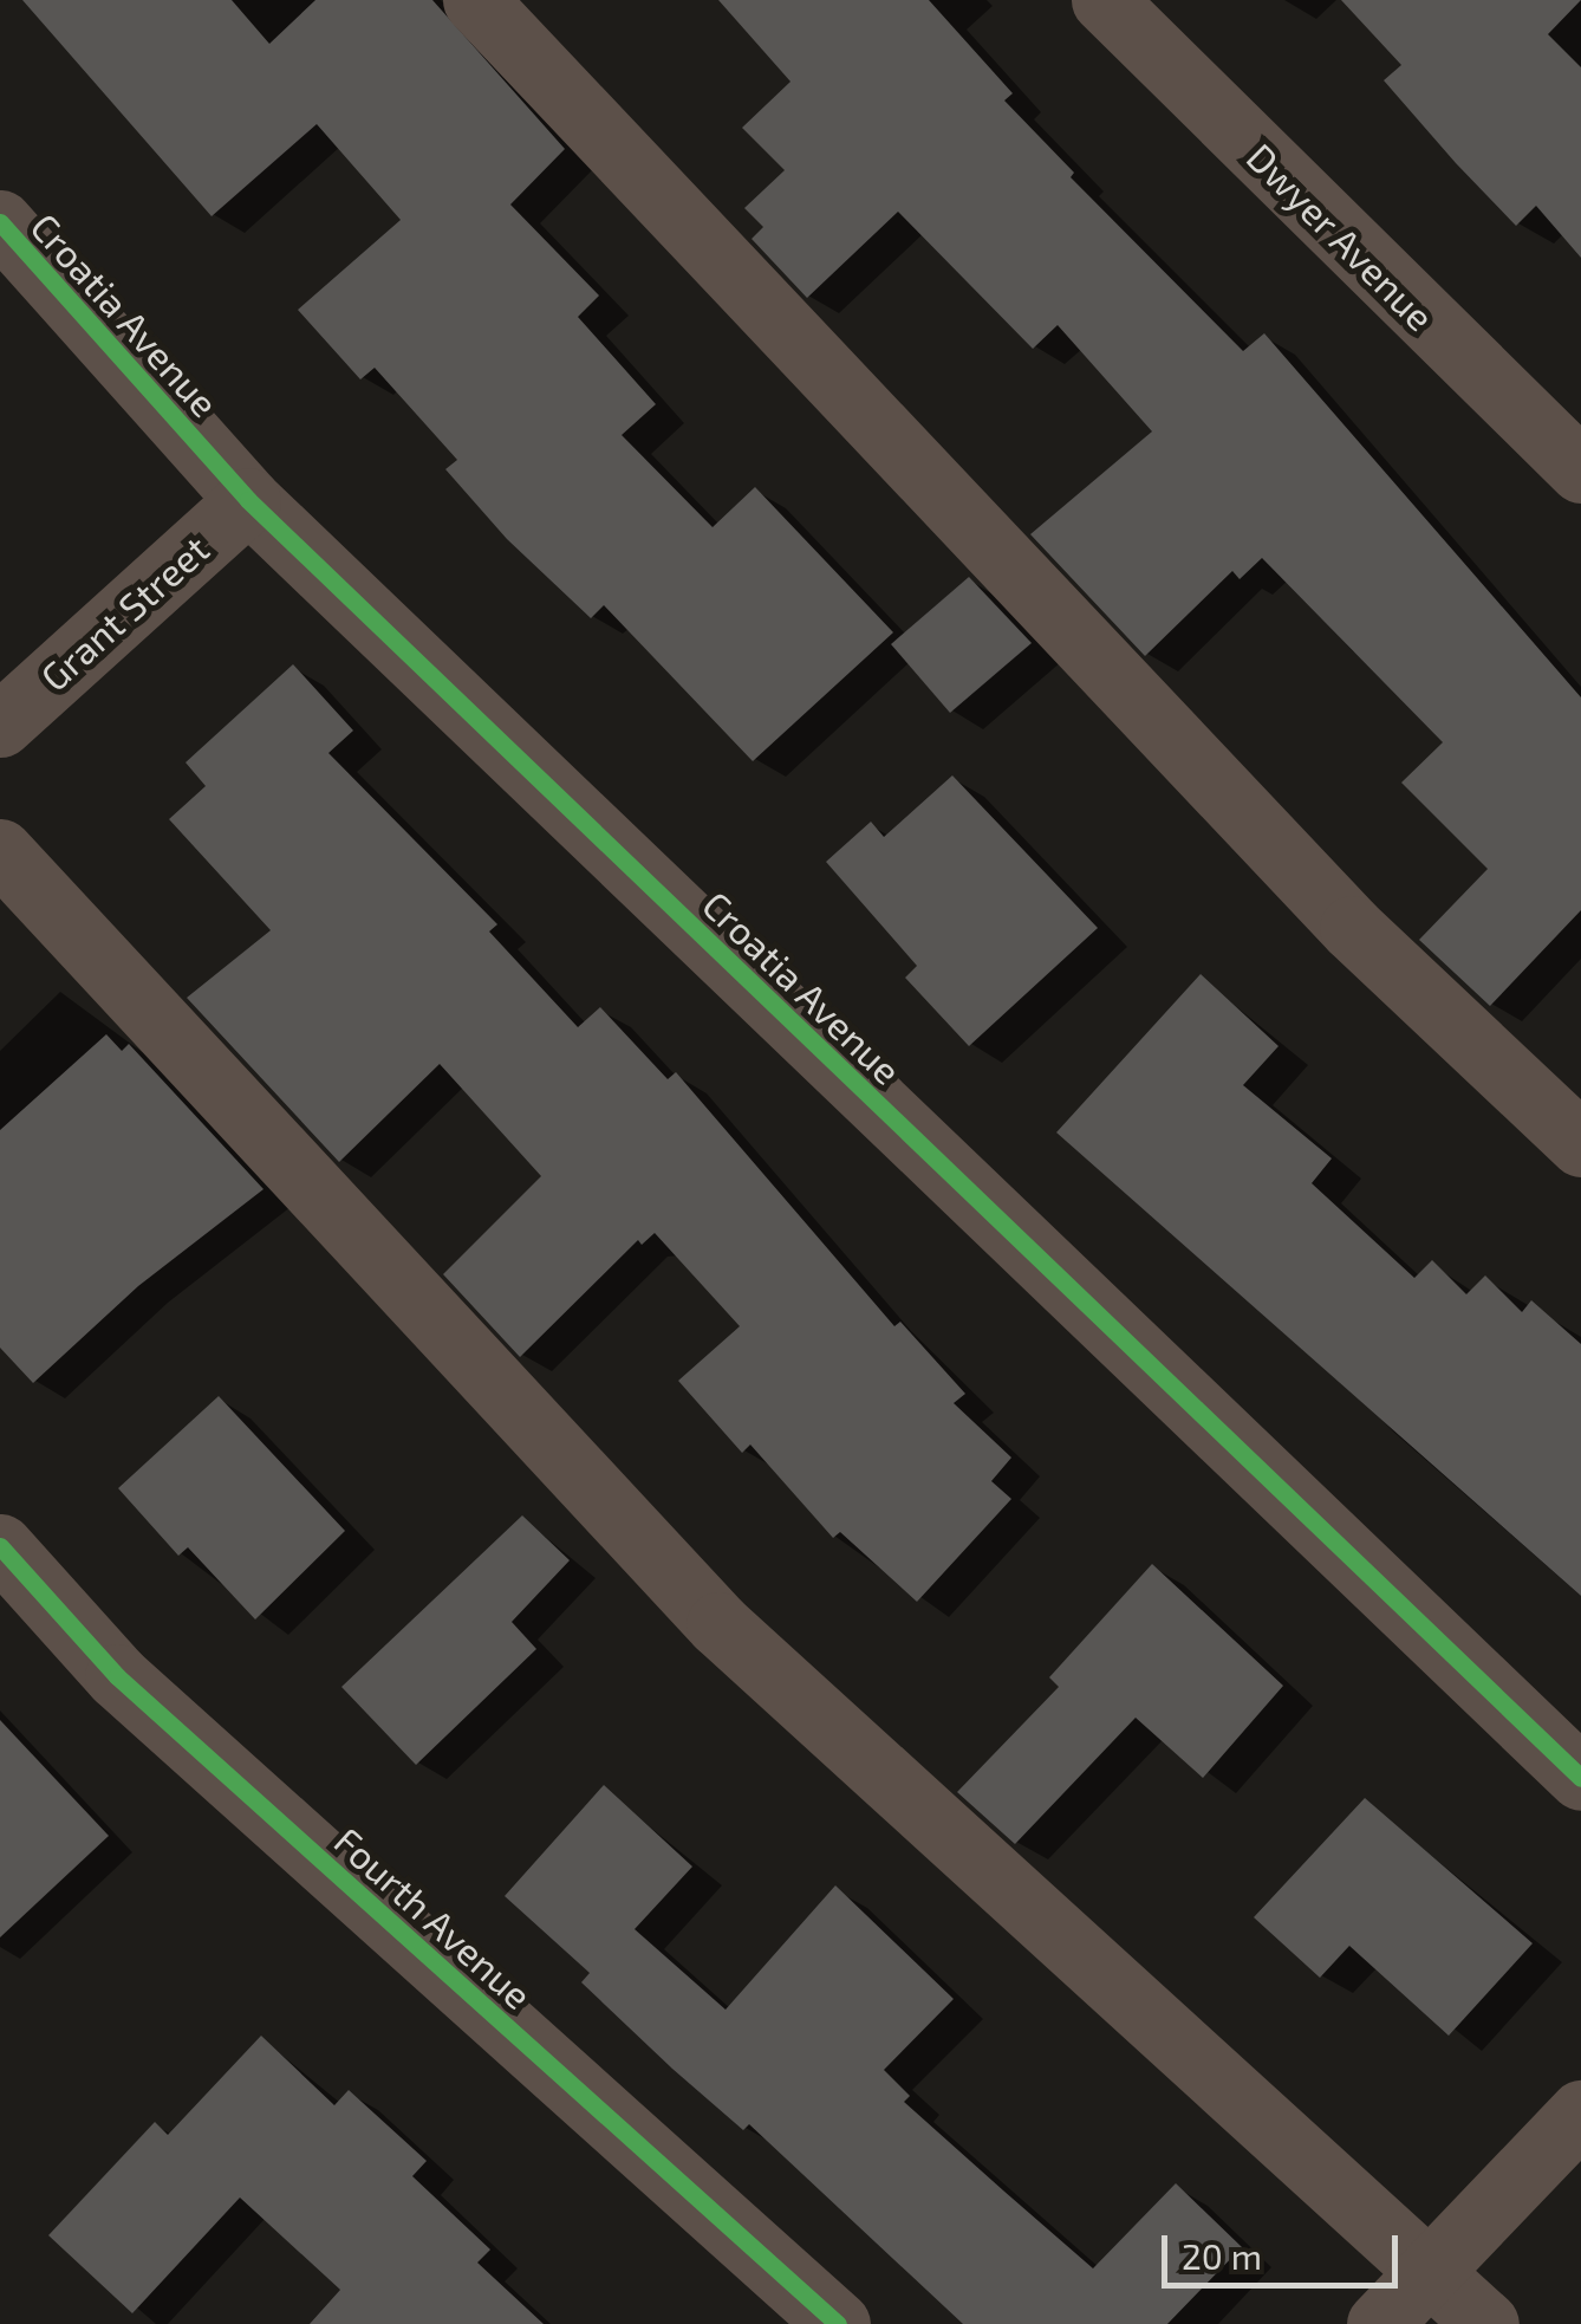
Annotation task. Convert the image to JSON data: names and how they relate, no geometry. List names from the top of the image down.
{
  "streets": {
    "street": [
      "Dwyer Avenue",
      "Croatia Avenue",
      "Grant Street",
      "Fourth Avenue"
    ]
  },
  "crossings": [
    ["Croatia Avenue", "Grant Street"]
  ],
  "scale_bar": "20 m"
}
